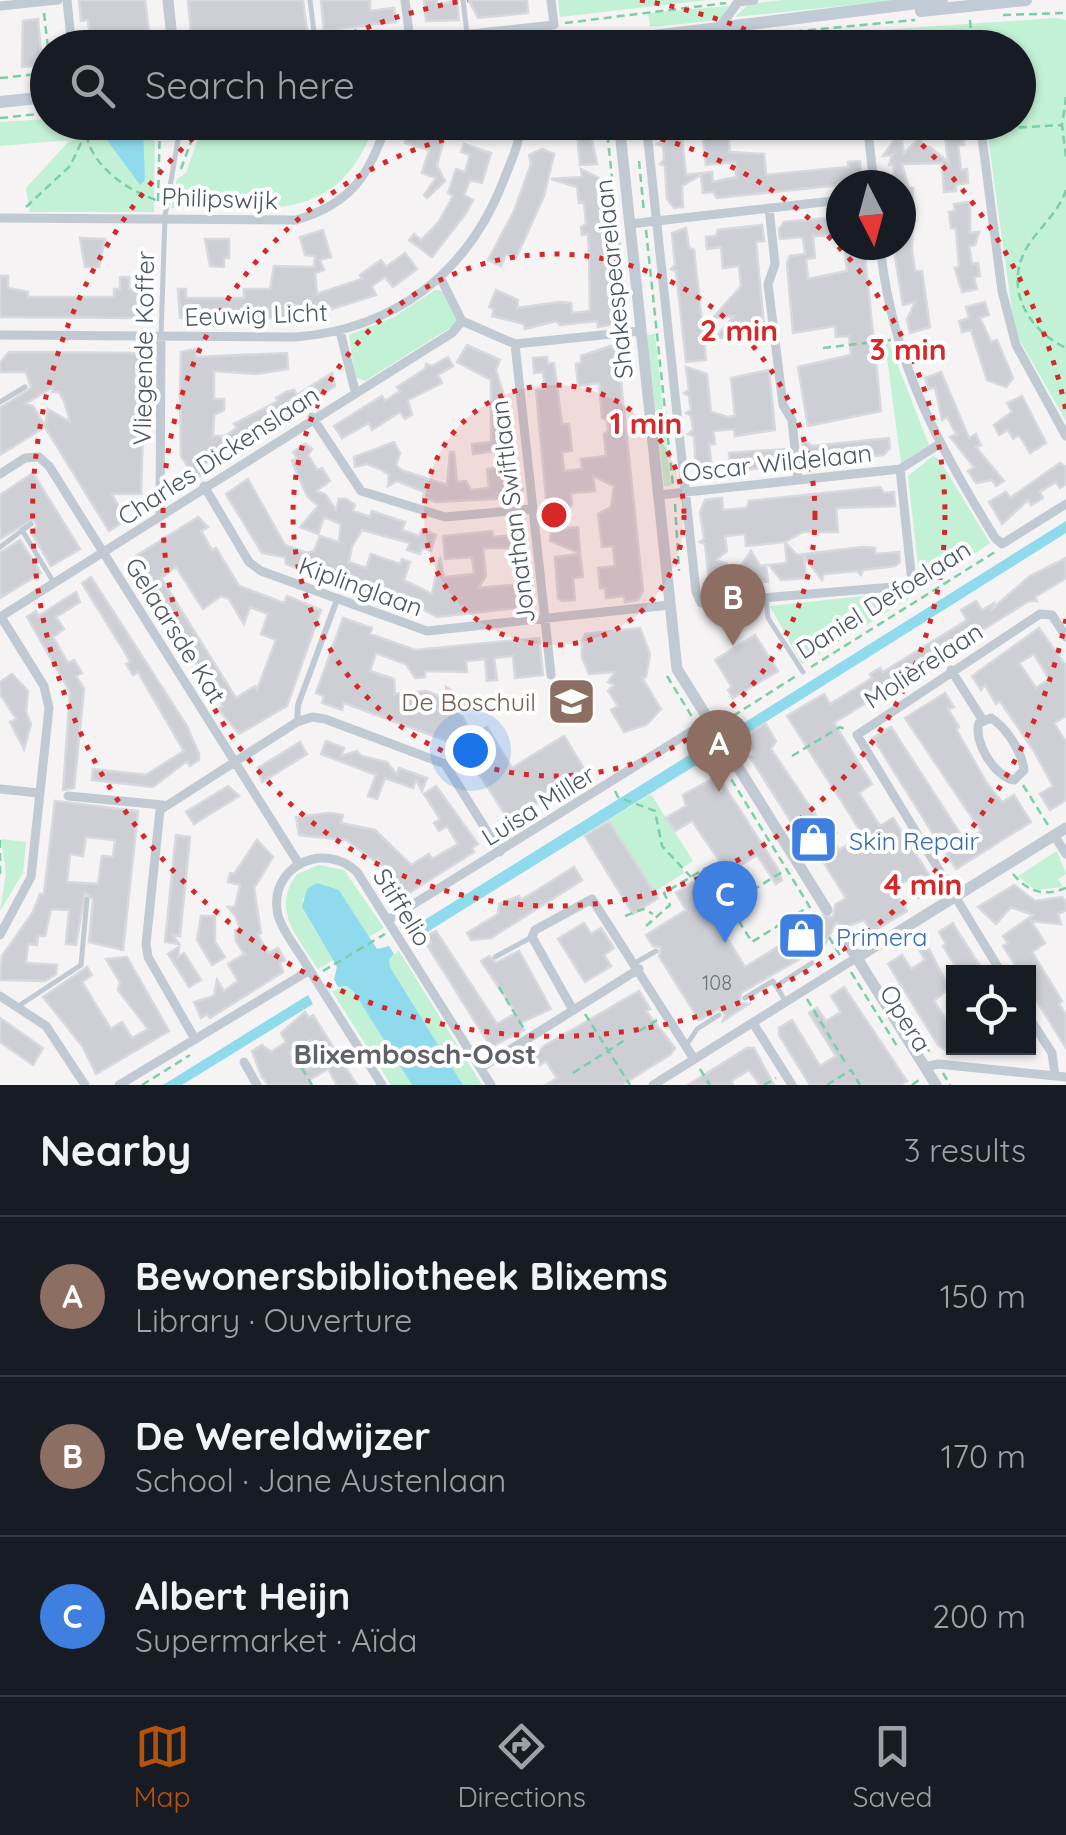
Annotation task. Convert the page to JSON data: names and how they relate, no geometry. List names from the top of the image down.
{
  "streets": {
    "street": [
      "Philipswijk",
      "Shakespearelaan",
      "Eeuwig Licht",
      "Vliegende Koffer",
      "Charles Dickenslaan",
      "Oscar Wildelaan",
      "Jonathan Swiftlaan",
      "Kiplinglaan",
      "Daniel Defoelaan",
      "Gelaarsde Kat",
      "Molièrelaan",
      "Luisa Miller",
      "Stiffelio",
      "Opera"
    ]
  },
  "crossings": [
    ["Philipswijk", "Vliegende Koffer"],
    ["Shakespearelaan", "Oscar Wildelaan"],
    ["Shakespearelaan", "Kiplinglaan"],
    ["Shakespearelaan", "Daniel Defoelaan"],
    ["Shakespearelaan", "Luisa Miller"],
    ["Eeuwig Licht", "Vliegende Koffer"],
    ["Eeuwig Licht", "Charles Dickenslaan"],
    ["Vliegende Koffer", "Charles Dickenslaan"],
    ["Charles Dickenslaan", "Kiplinglaan"],
    ["Charles Dickenslaan", "Gelaarsde Kat"],
    ["Jonathan Swiftlaan", "Kiplinglaan"],
    ["Daniel Defoelaan", "Luisa Miller"],
    ["Gelaarsde Kat", "Stiffelio"],
    ["Luisa Miller", "Stiffelio"]
  ],
  "districts": ["Blixembosch-Oost"],
  "places": {
    "school or university": ["De Boschuil"],
    "shop": ["Skin Repair", "Primera"]
  },
  "house_numbers": ["108"],
  "north": "bottom",
  "page": {
    "search": "Search here",
    "pins": ["B", "A", "C"],
    "heading": ["Nearby", "3 results"],
    "list": [
      {
        "mark": "A",
        "name": "Bewonersbibliotheek Blixems",
        "note": "Library · Ouverture",
        "value": "150 m"
      },
      {
        "mark": "B",
        "name": "De Wereldwijzer",
        "note": "School · Jane Austenlaan",
        "value": "170 m"
      },
      {
        "mark": "C",
        "name": "Albert Heijn",
        "note": "Supermarket · Aïda",
        "value": "200 m"
      }
    ],
    "nav": ["Map", "Directions", "Saved"]
  },
  "rings": [
    "2 min",
    "3 min",
    "1 min",
    "4 min"
  ]
}
